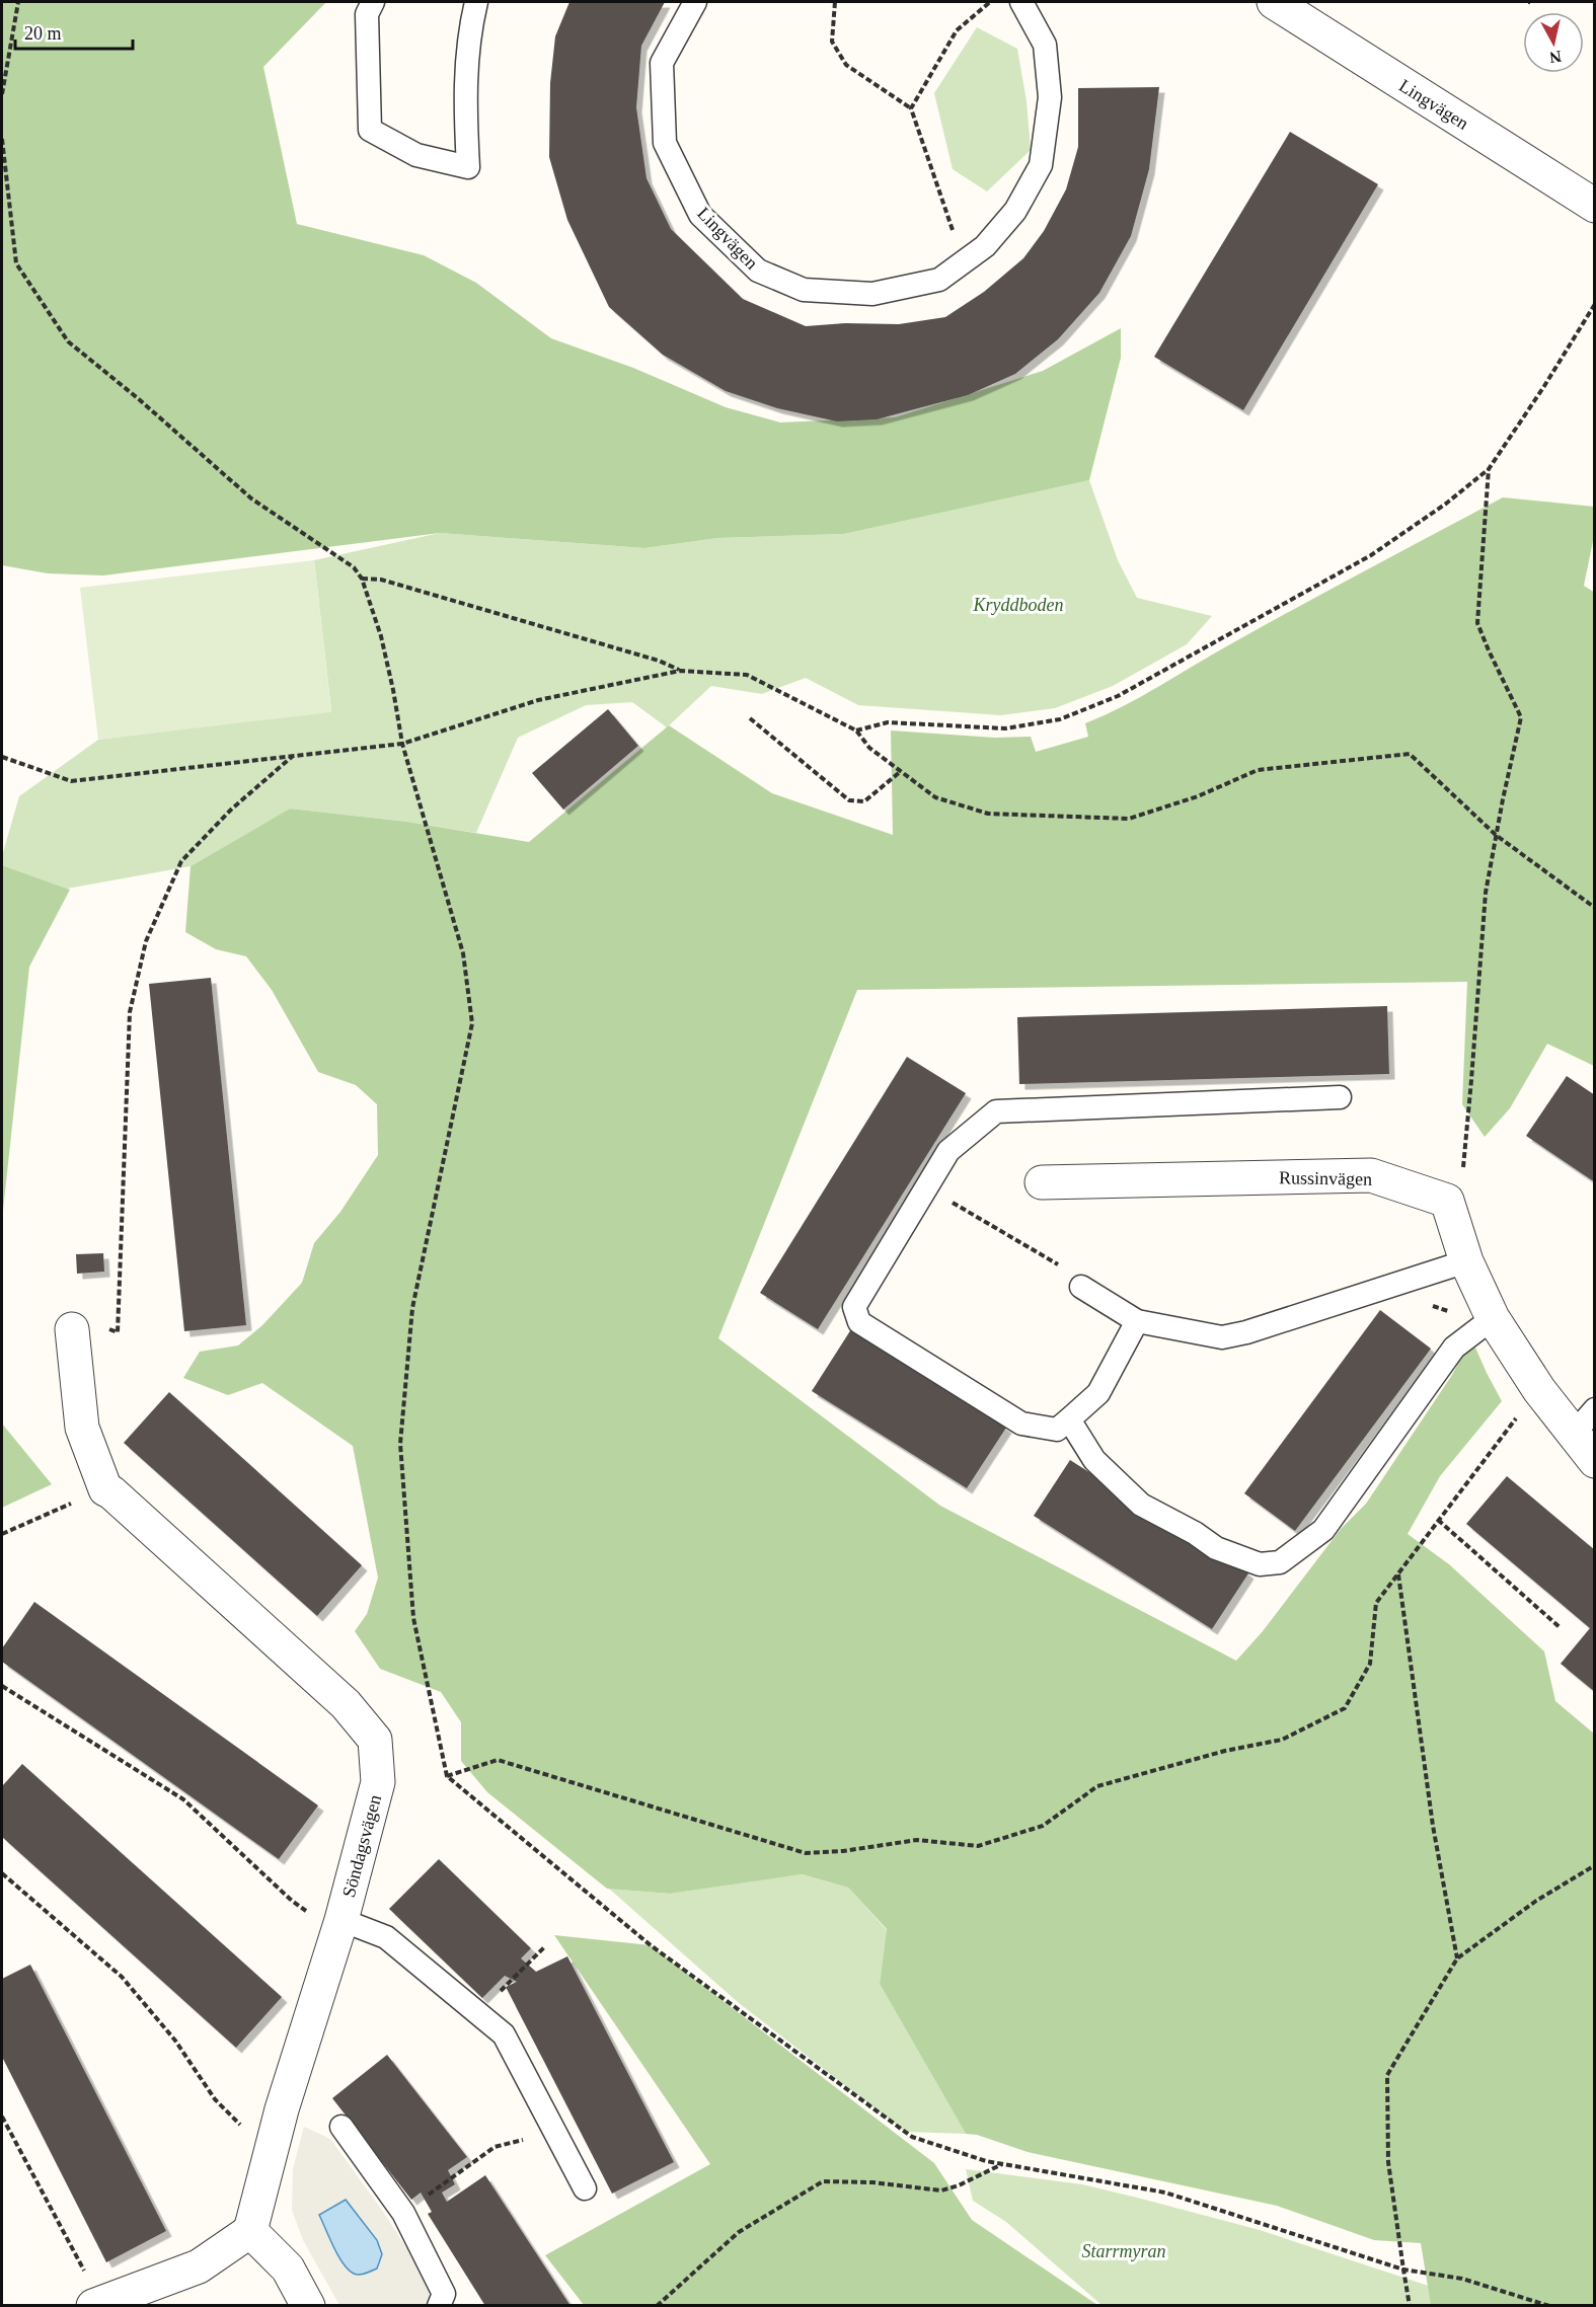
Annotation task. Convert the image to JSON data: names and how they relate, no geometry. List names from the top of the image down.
{
  "streets": {
    "street": ["Lingvägen", "Russinvägen", "Söndagsvägen"]
  },
  "parks": ["Kryddboden", "Starrmyran"],
  "scale_bar": "20 m",
  "north": "bottom"
}
